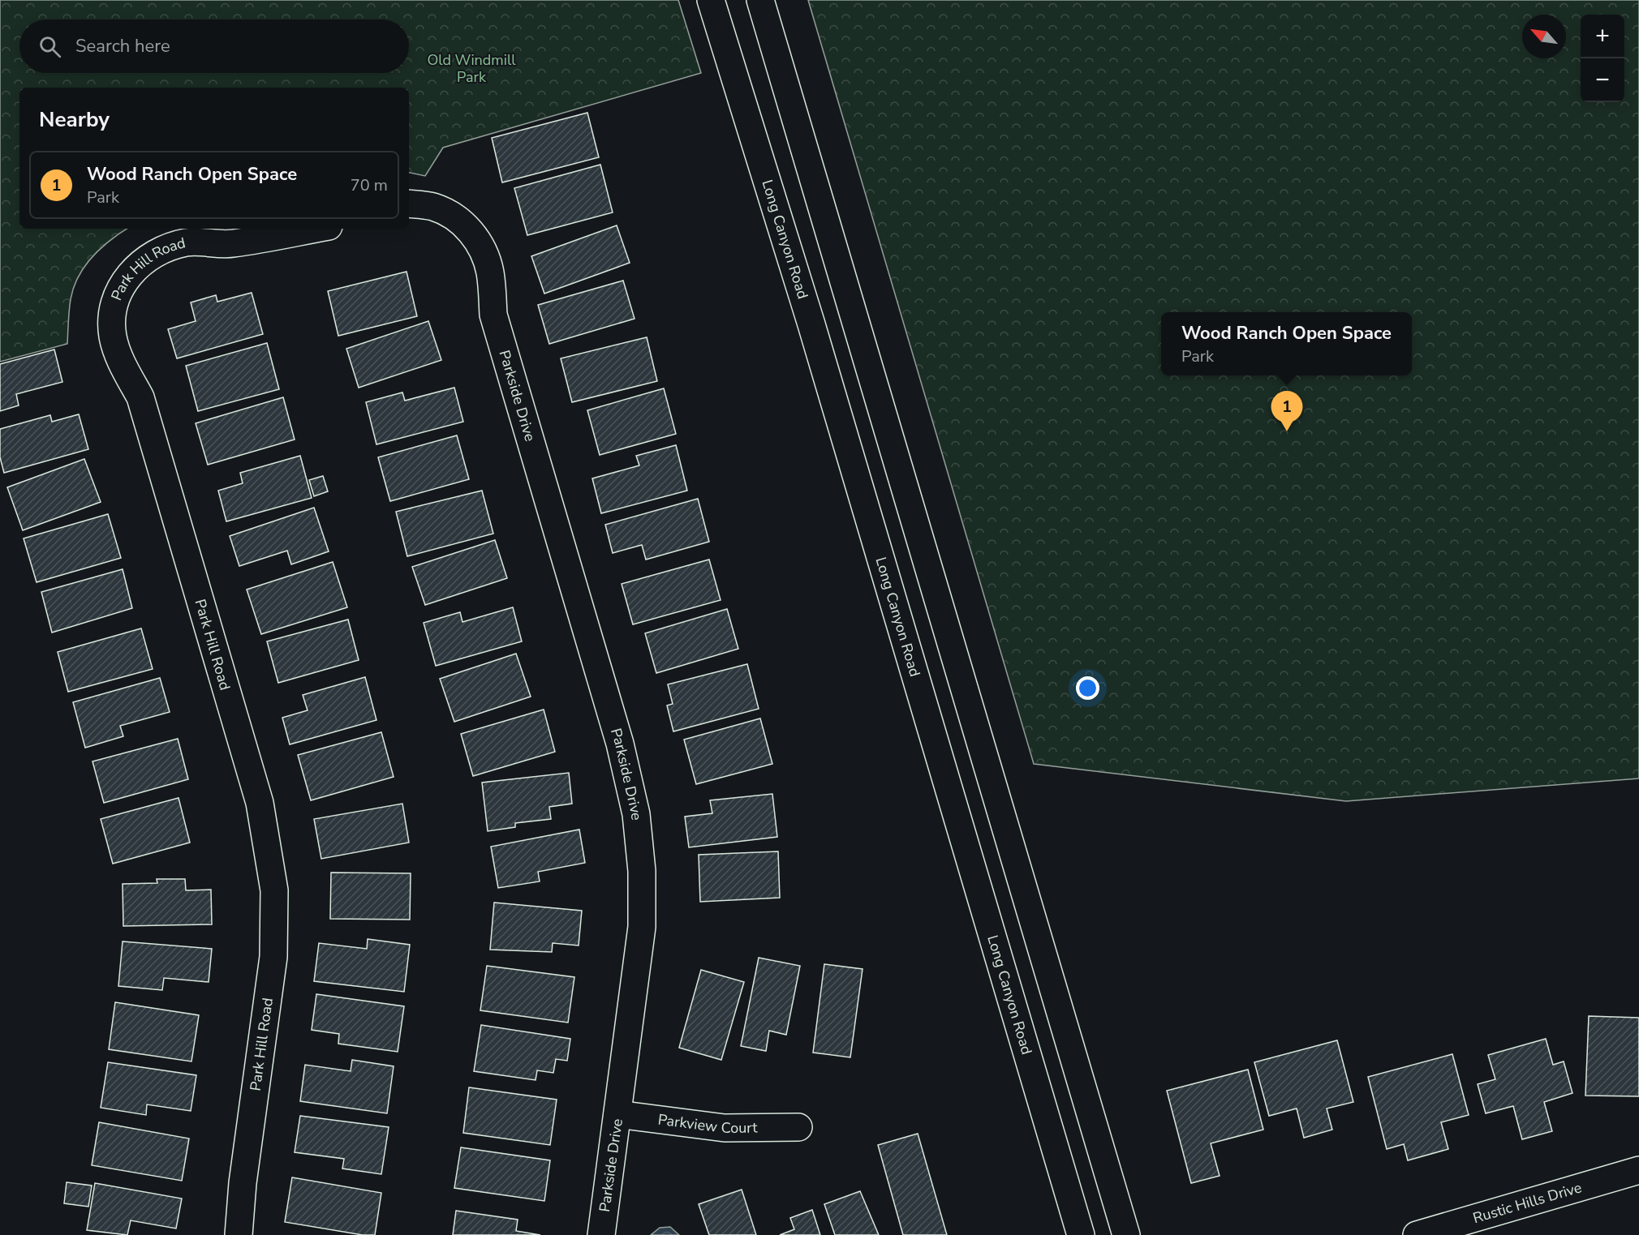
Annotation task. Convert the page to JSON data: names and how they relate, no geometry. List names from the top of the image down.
{
  "streets": {
    "street": [
      "Long Canyon Road",
      "Park Hill Road",
      "Parkside Drive",
      "Parkview Court",
      "Rustic Hills Drive"
    ]
  },
  "crossings": [
    ["Parkside Drive", "Parkview Court"]
  ],
  "parks": ["Old Windmill Park"],
  "north": "top left",
  "page": {
    "map_buttons": ["+", "−"],
    "search": "Search here",
    "heading": "Nearby",
    "list": [
      {
        "mark": "1",
        "name": "Wood Ranch Open Space",
        "note": "Park",
        "value": "70 m"
      }
    ],
    "popup": ["Wood Ranch Open Space", "Park"],
    "pins": "1"
  }
}
